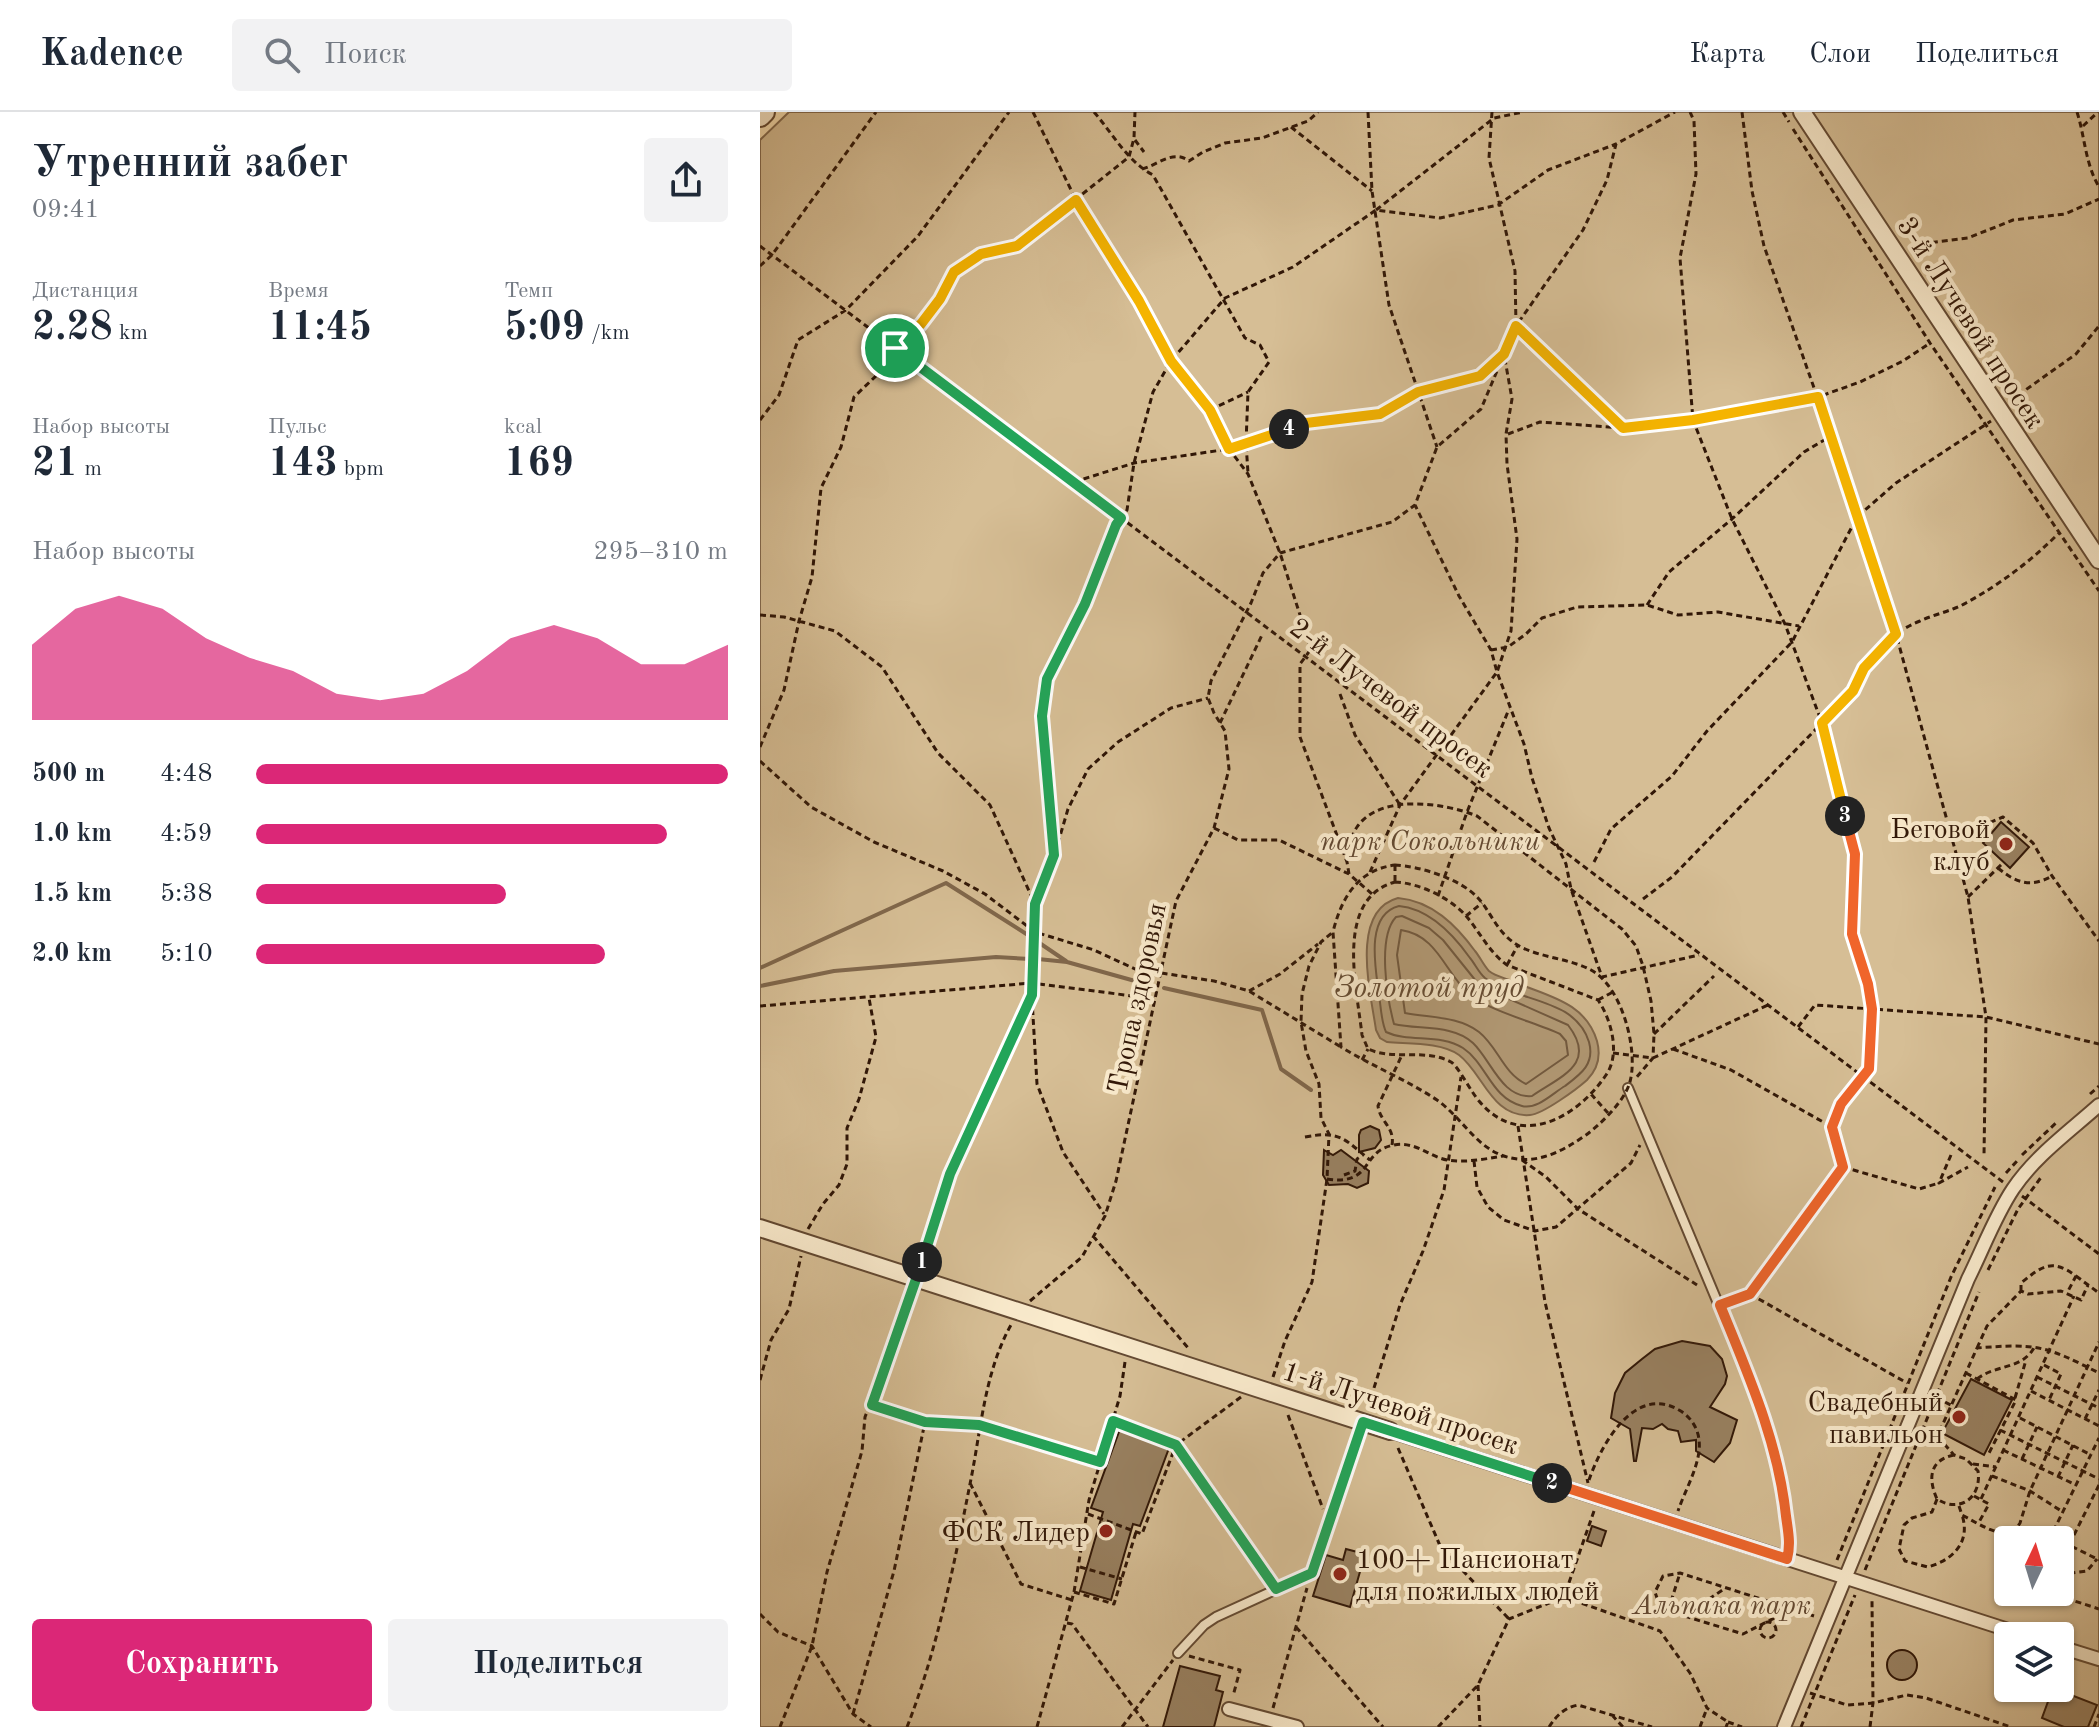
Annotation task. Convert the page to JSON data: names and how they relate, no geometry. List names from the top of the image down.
{
  "streets": {
    "street": ["3-й Лучевой просек", "1-й Лучевой просек"],
    "path": ["2-й Лучевой просек", "Тропа здоровья"]
  },
  "crossings": [
    ["Тропа здоровья", "1-й Лучевой просек"]
  ],
  "water": ["Золотой пруд"],
  "parks": ["парк Сокольники", "Альпака парк"],
  "places": [
    "Беговой клуб",
    "Свадебный павильон",
    "ФСК Лидер",
    "100+ Пансионат для пожилых людей"
  ],
  "north": "top",
  "page": {
    "header": "Kadence",
    "search": "Поиск",
    "nav": ["Карта", "Слои", "Поделиться"],
    "heading": ["Утренний забег", "09:41"],
    "stats": [
      ["Дистанция", "2.28 km"],
      ["Время", "11:45"],
      ["Темп", "5:09 /km"],
      ["Набор высоты", "21 m"],
      ["Пульс", "143 bpm"],
      ["kcal", "169"]
    ],
    "pins": [
      "4",
      "3",
      "1",
      "2"
    ],
    "chart": ["Набор высоты", "295–310 m"],
    "list": [
      {
        "name": "500 m",
        "note": "4:48"
      },
      {
        "name": "1.0 km",
        "note": "4:59"
      },
      {
        "name": "1.5 km",
        "note": "5:38"
      },
      {
        "name": "2.0 km",
        "note": "5:10"
      }
    ],
    "buttons": ["Сохранить", "Поделиться"]
  }
}
